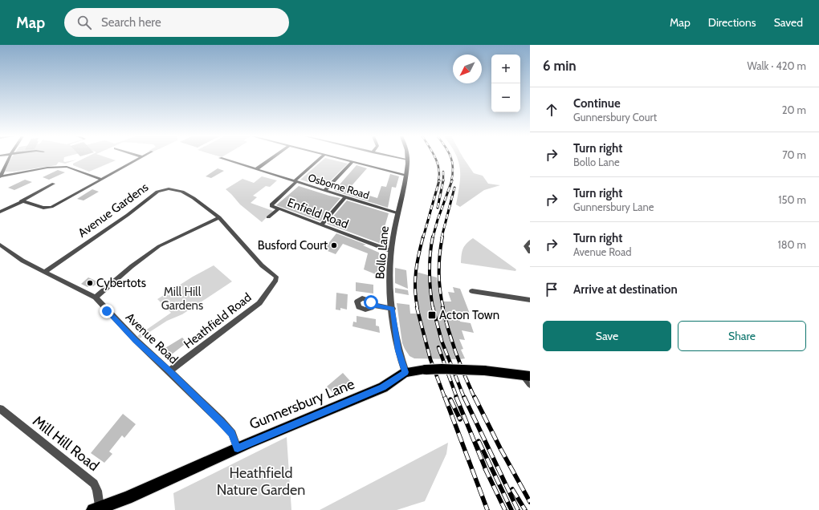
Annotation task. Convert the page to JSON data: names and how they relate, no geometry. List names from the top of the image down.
{
  "streets": {
    "main road": ["Gunnersbury Lane"],
    "street": [
      "Osborne Road",
      "Avenue Gardens",
      "Enfield Road",
      "Bollo Lane",
      "Heathfield Road",
      "Avenue Road",
      "Mill Hill Road"
    ]
  },
  "crossings": [
    ["Osborne Road", "Enfield Road"],
    ["Osborne Road", "Bollo Lane"],
    ["Avenue Gardens", "Heathfield Road"],
    ["Avenue Gardens", "Avenue Road"],
    ["Enfield Road", "Bollo Lane"],
    ["Bollo Lane", "Gunnersbury Lane"],
    ["Heathfield Road", "Avenue Road"],
    ["Avenue Road", "Gunnersbury Lane"],
    ["Gunnersbury Lane", "Mill Hill Road"]
  ],
  "parks": ["Mill Hill Gardens", "Heathfield Nature Garden"],
  "places": {
    "other": ["Busford Court", "Cybertots"],
    "transit": ["Acton Town"]
  },
  "north": "bottom left",
  "page": {
    "header": "Map",
    "search": "Search here",
    "nav": ["Map", "Directions", "Saved"],
    "heading": ["6 min", "Walk · 420 m"],
    "map_buttons": ["+", "−"],
    "list": [
      ["Continue", "Gunnersbury Court", "20 m"],
      ["Turn right", "Bollo Lane", "70 m"],
      ["Turn right", "Gunnersbury Lane", "150 m"],
      ["Turn right", "Avenue Road", "180 m"],
      "Arrive at destination"
    ],
    "buttons": ["Save", "Share"]
  }
}
